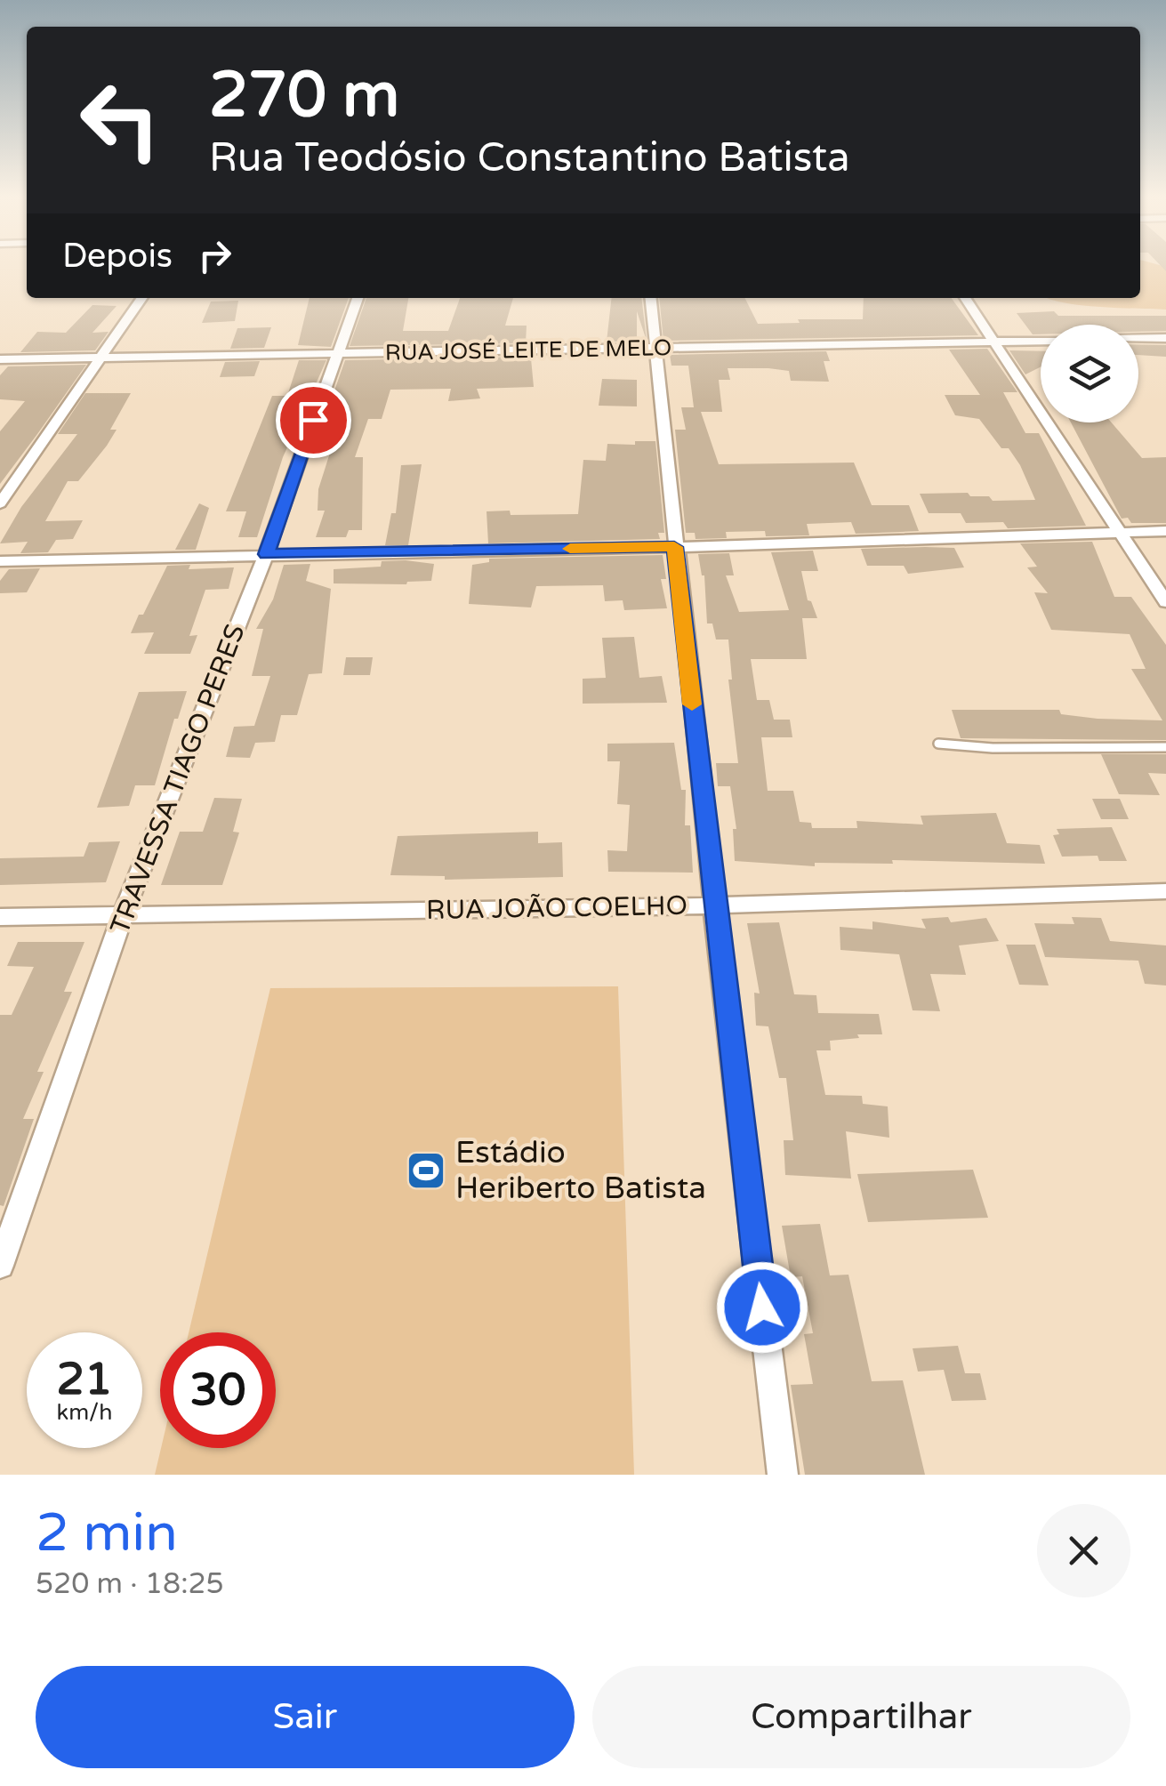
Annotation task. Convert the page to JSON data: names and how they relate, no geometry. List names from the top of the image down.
{
  "streets": {
    "street": ["RUA JOSÉ LEITE DE MELO", "TRAVESSA TIAGO PERES", "RUA JOÃO COELHO"]
  },
  "crossings": [
    ["RUA JOSÉ LEITE DE MELO", "TRAVESSA TIAGO PERES"],
    ["TRAVESSA TIAGO PERES", "RUA JOÃO COELHO"]
  ],
  "places": {
    "sports": ["Estádio Heriberto Batista"]
  },
  "page": {
    "turn": ["270 m", "Rua Teodósio Constantino Batista"],
    "then": "Depois",
    "speed": "21 km/h",
    "limit": "30",
    "heading": ["2 min", "520 m · 18:25"],
    "buttons": ["Sair", "Compartilhar"]
  }
}
